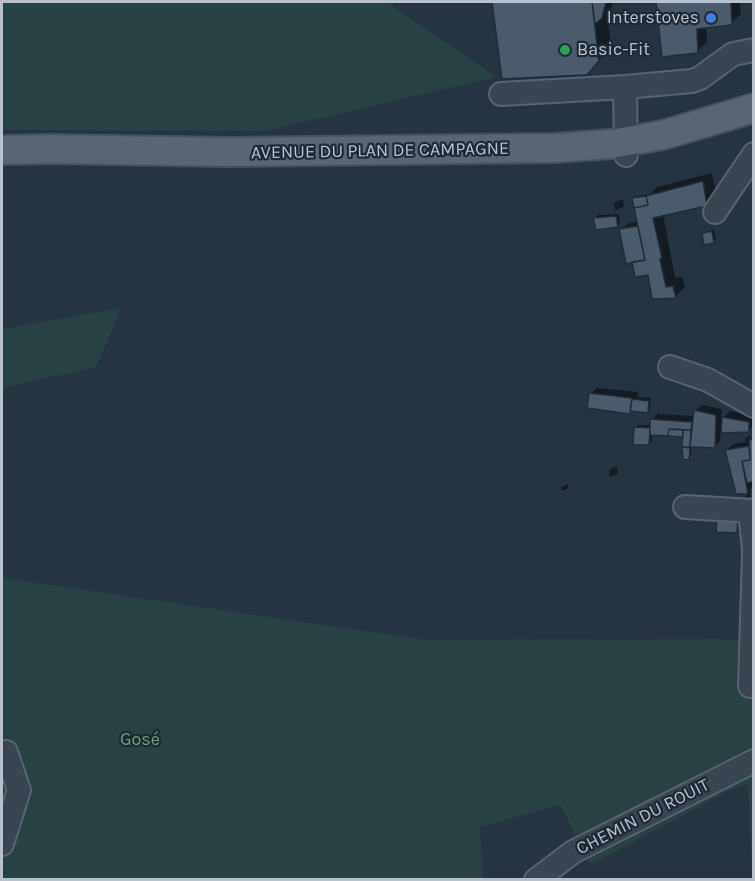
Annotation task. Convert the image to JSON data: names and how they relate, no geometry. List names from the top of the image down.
{
  "streets": {
    "main road": ["AVENUE DU PLAN DE CAMPAGNE"],
    "street": ["CHEMIN DU ROUIT"]
  },
  "parks": ["Gosé"],
  "places": ["Interstoves", "Basic-Fit"]
}
